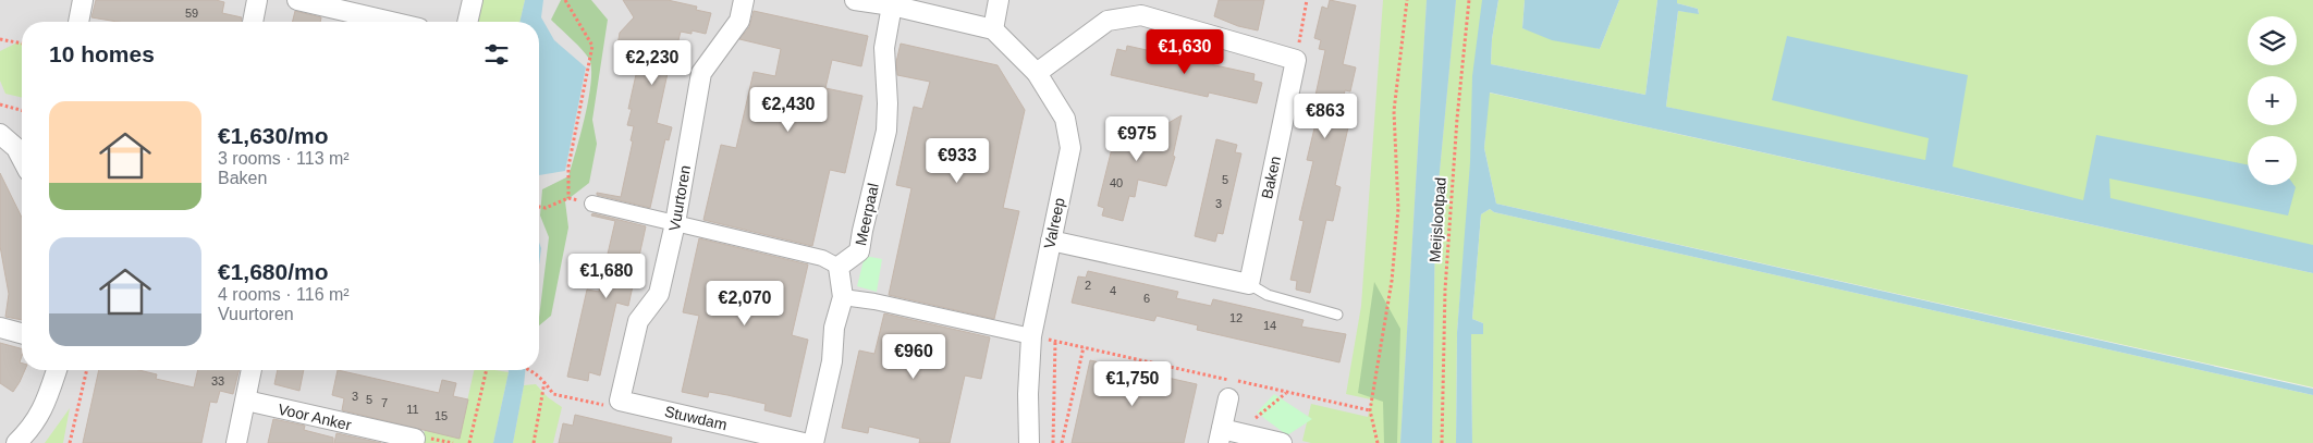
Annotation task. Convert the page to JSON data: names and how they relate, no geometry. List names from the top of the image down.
{
  "streets": {
    "street": [
      "Baken",
      "Vuurtoren",
      "Meerpaal",
      "Valreep",
      "Voor Anker",
      "Stuwdam"
    ],
    "path": ["Meijslootpad"]
  },
  "crossings": [
    ["Vuurtoren", "Stuwdam"]
  ],
  "house_numbers": [
    "59",
    "5",
    "40",
    "3",
    "2",
    "4",
    "6",
    "12",
    "14",
    "33",
    "3",
    "5",
    "7",
    "11",
    "15"
  ],
  "page": {
    "map_buttons": ["+", "−"],
    "heading": "10 homes",
    "price": [
      "€1,630",
      "€2,230",
      "€2,430",
      "€863",
      "€975",
      "€933",
      "€1,680",
      "€2,070",
      "€960",
      "€1,750"
    ],
    "list": [
      {
        "name": "€1,630/mo",
        "note": "3 rooms · 113 m² · Baken"
      },
      {
        "name": "€1,680/mo",
        "note": "4 rooms · 116 m² · Vuurtoren"
      }
    ]
  }
}
